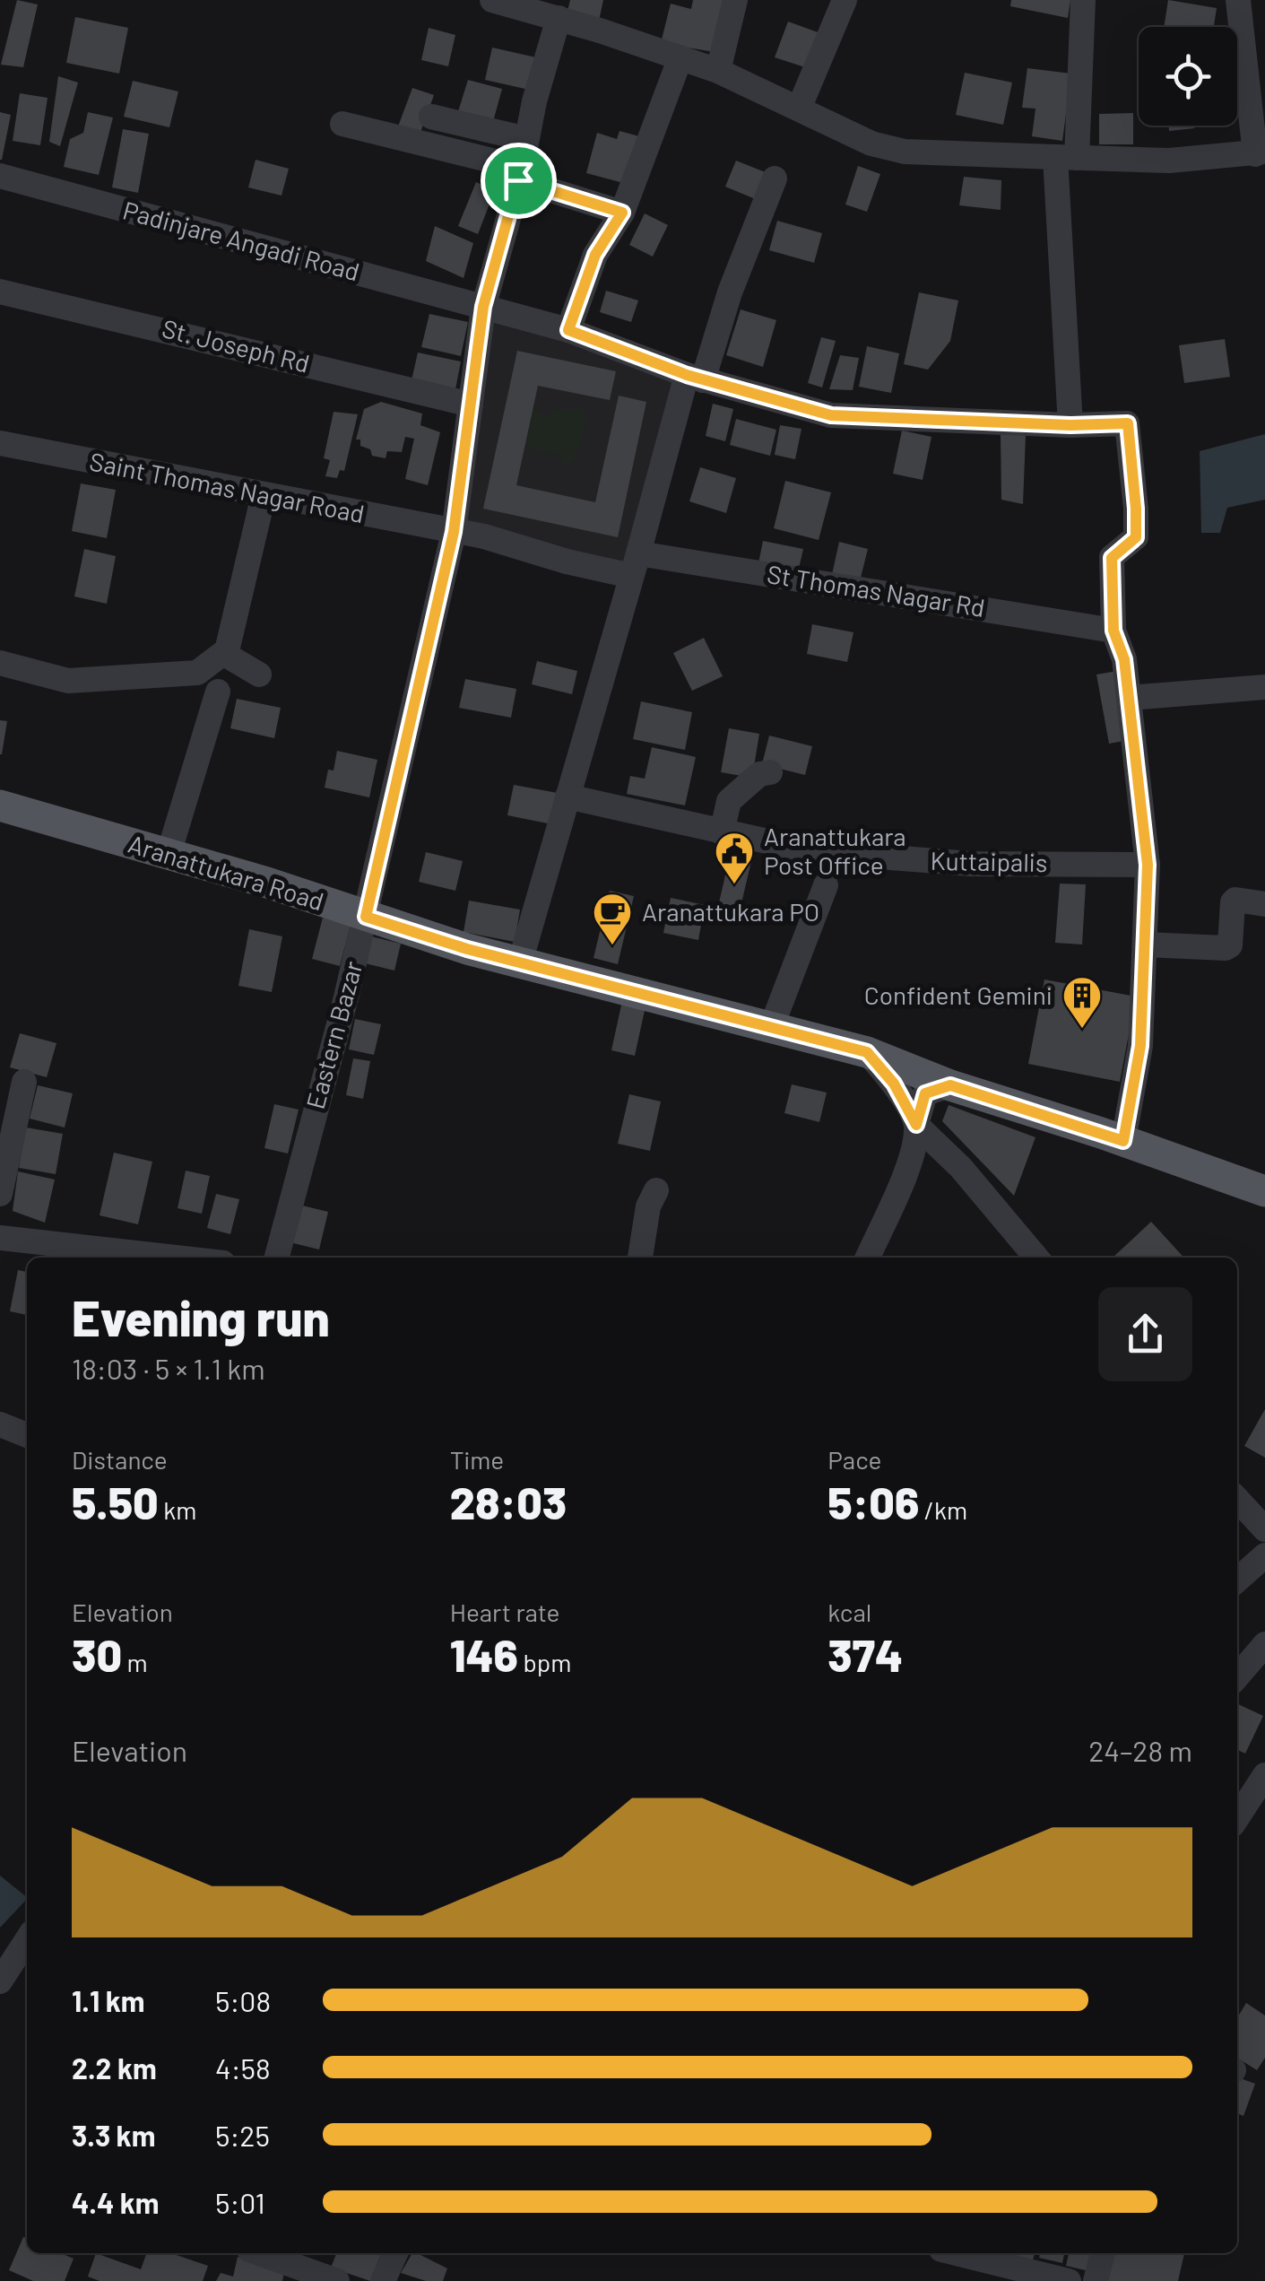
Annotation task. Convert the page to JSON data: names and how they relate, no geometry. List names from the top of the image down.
{
  "streets": {
    "main road": ["Aranattukara Road"],
    "street": [
      "Padinjare Angadi Road",
      "St. Joseph Rd",
      "Saint Thomas Nagar Road",
      "St Thomas Nagar Rd",
      "Kuttaipalis",
      "Eastern Bazar"
    ]
  },
  "crossings": [
    ["Padinjare Angadi Road", "Eastern Bazar"],
    ["St. Joseph Rd", "Eastern Bazar"],
    ["Saint Thomas Nagar Road", "St Thomas Nagar Rd"],
    ["Saint Thomas Nagar Road", "Eastern Bazar"],
    ["Aranattukara Road", "Eastern Bazar"]
  ],
  "places": {
    "public building": ["Aranattukara Post Office"],
    "cafe": ["Aranattukara PO"],
    "building": ["Confident Gemini"]
  },
  "page": {
    "heading": ["Evening run", "18:03 · 5 × 1.1 km"],
    "stats": [
      ["Distance", "5.50 km"],
      ["Time", "28:03"],
      ["Pace", "5:06 /km"],
      ["Elevation", "30 m"],
      ["Heart rate", "146 bpm"],
      ["kcal", "374"]
    ],
    "chart": ["Elevation", "24–28 m"],
    "list": [
      {
        "name": "1.1 km",
        "note": "5:08"
      },
      {
        "name": "2.2 km",
        "note": "4:58"
      },
      {
        "name": "3.3 km",
        "note": "5:25"
      },
      {
        "name": "4.4 km",
        "note": "5:01"
      }
    ]
  }
}
